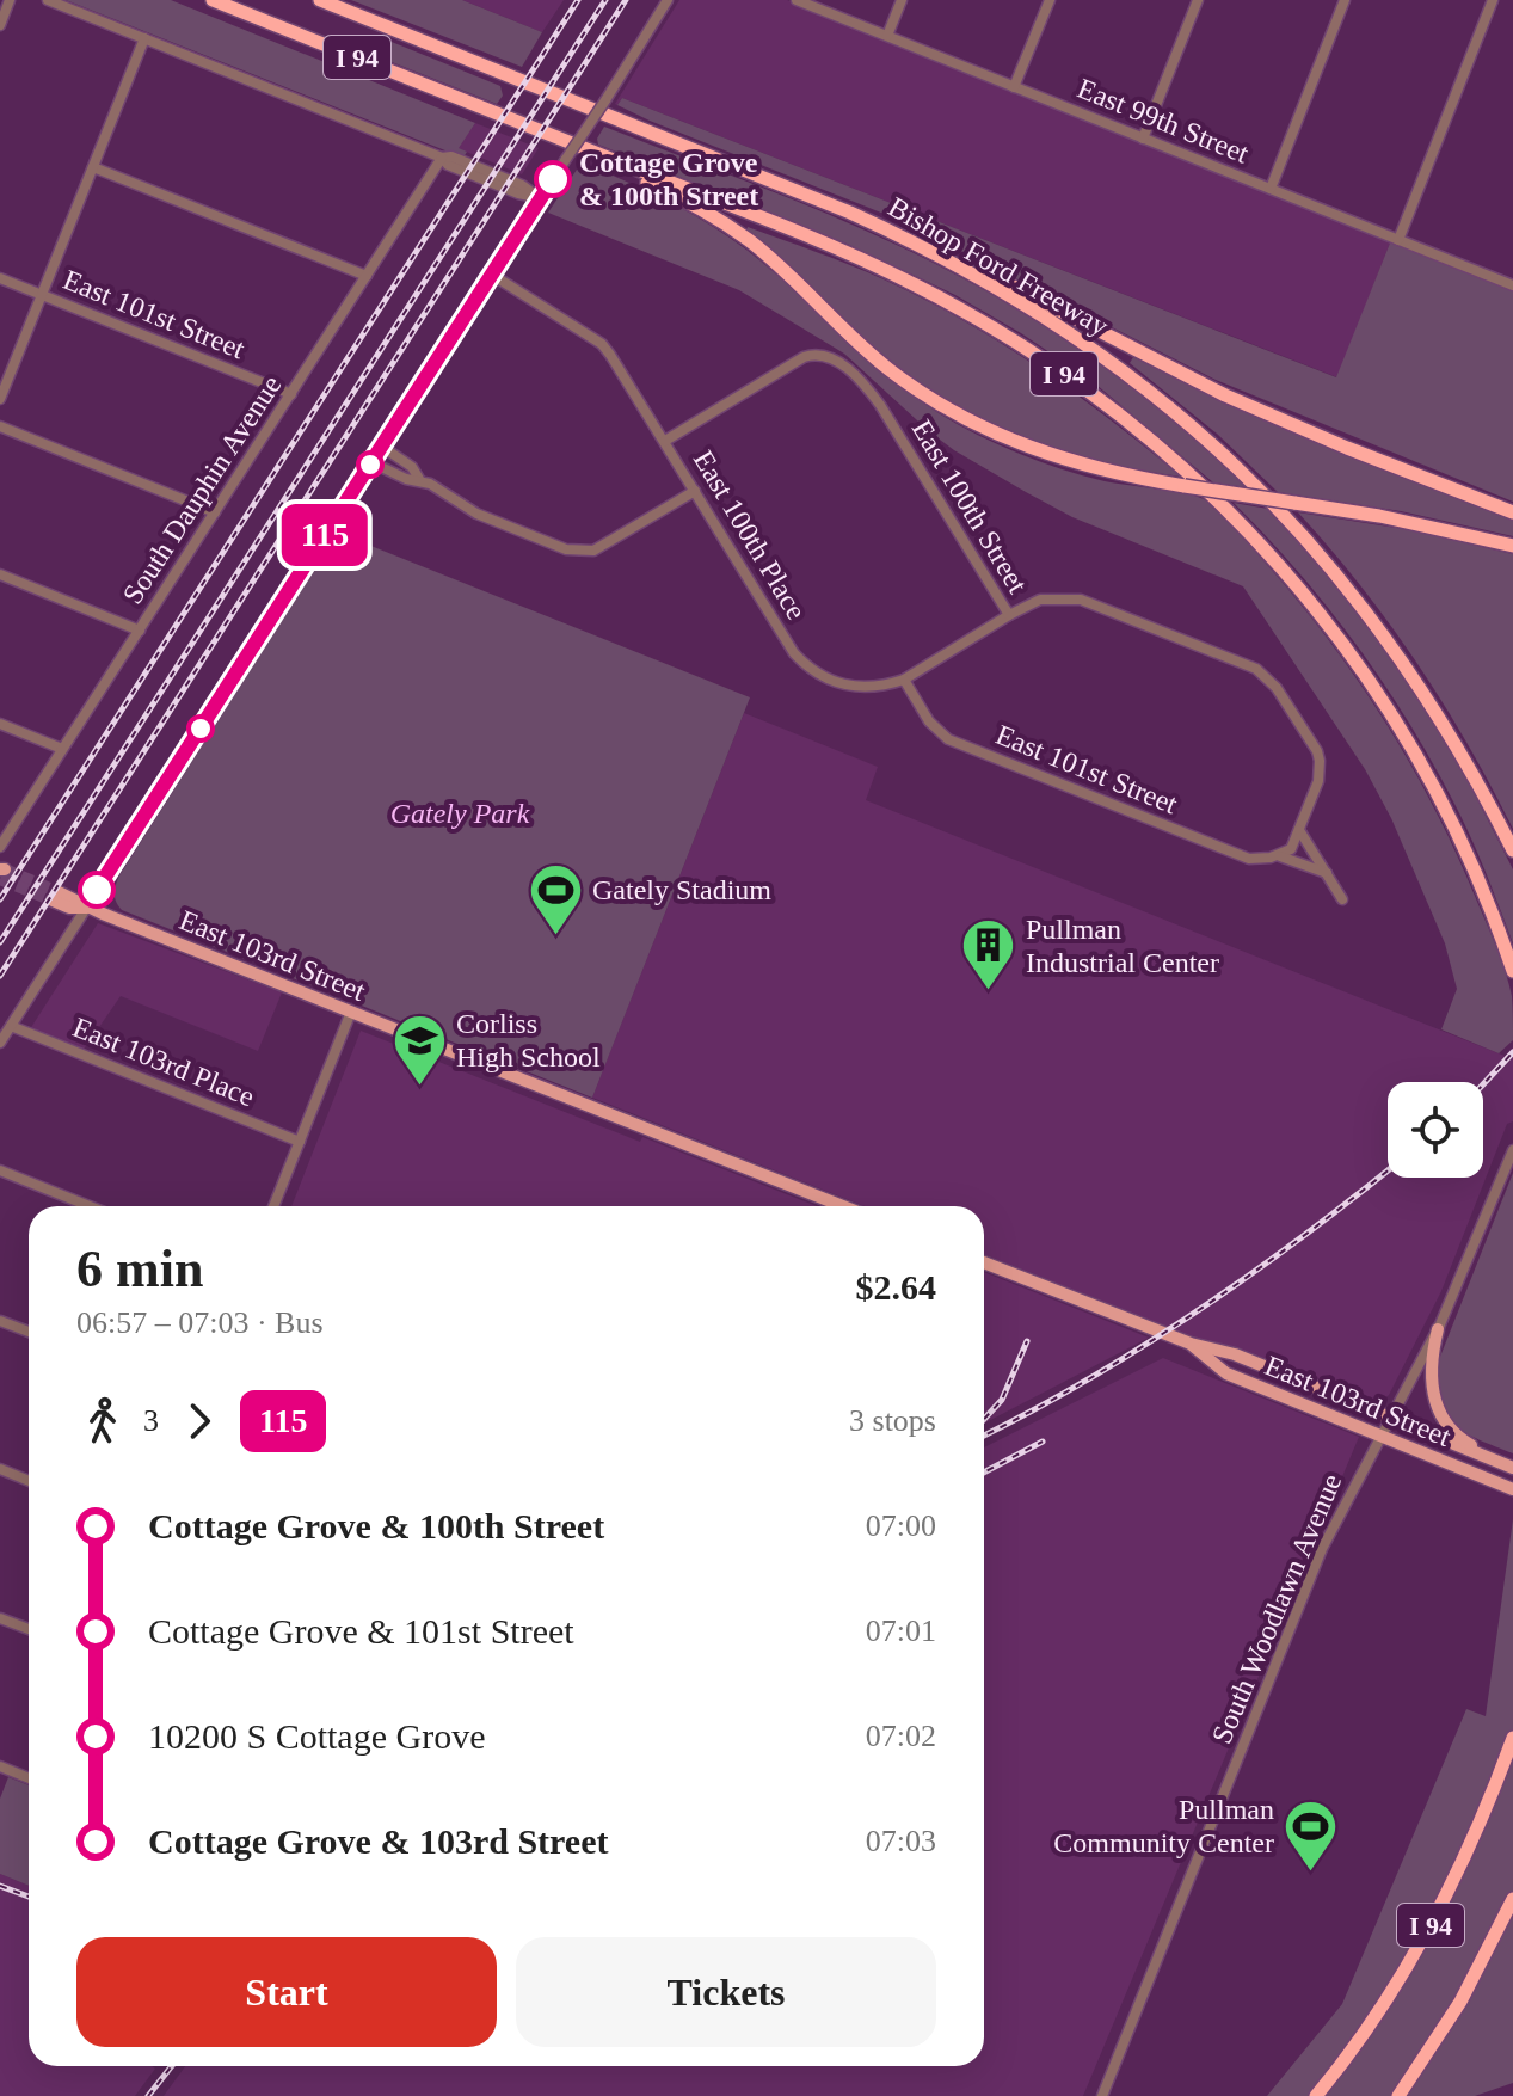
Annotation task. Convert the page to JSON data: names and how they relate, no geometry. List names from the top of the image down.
{
  "streets": {
    "highway": ["I 94", "Bishop Ford Freeway"],
    "main road": ["East 103rd Street"],
    "street": [
      "East 99th Street",
      "East 101st Street",
      "South Dauphin Avenue",
      "East 100th Street",
      "East 100th Place",
      "East 103rd Place",
      "South Woodlawn Avenue"
    ]
  },
  "crossings": [
    ["East 101st Street", "South Dauphin Avenue"],
    ["East 101st Street", "East 100th Place"],
    ["East 100th Street", "East 100th Place"],
    ["East 103rd Street", "South Woodlawn Avenue"]
  ],
  "parks": ["Gately Park"],
  "places": {
    "other": ["Cottage Grove & 100th Street"],
    "sports": ["Gately Stadium", "Pullman Community Center"],
    "building": ["Pullman Industrial Center"],
    "school or university": ["Corliss High School"]
  },
  "lines": ["bus line 115"],
  "page": {
    "on_map": "115",
    "heading": ["6 min", "06:57 – 07:03 · Bus", "$2.64"],
    "legs": ["3", "115", "3 stops"],
    "list": [
      {
        "name": "Cottage Grove & 100th Street",
        "value": "07:00"
      },
      {
        "name": "Cottage Grove & 101st Street",
        "value": "07:01"
      },
      {
        "name": "10200 S Cottage Grove",
        "value": "07:02"
      },
      {
        "name": "Cottage Grove & 103rd Street",
        "value": "07:03"
      }
    ],
    "buttons": ["Start", "Tickets"]
  }
}
